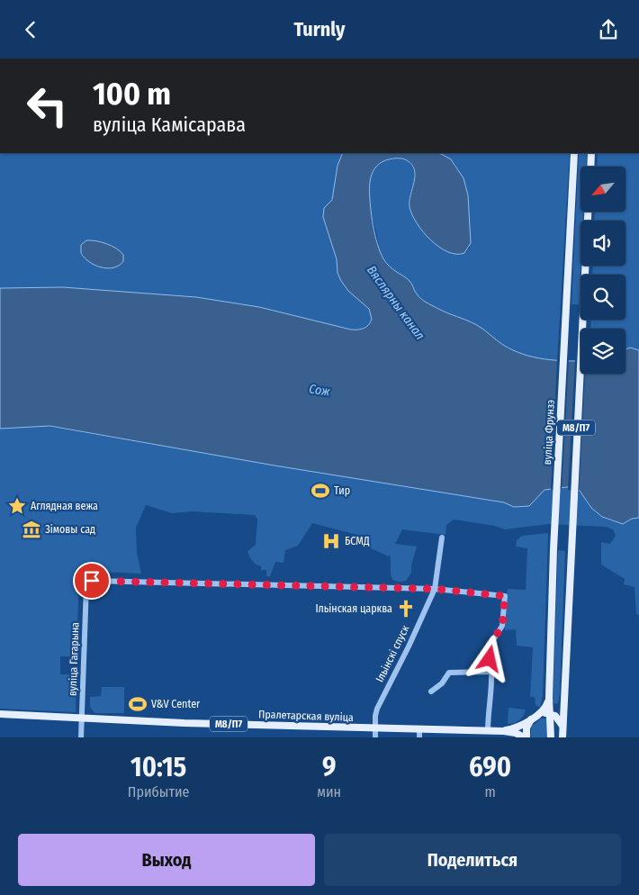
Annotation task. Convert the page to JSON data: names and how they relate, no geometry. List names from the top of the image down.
{
  "streets": {
    "main road": ["М8/П7", "вуліца Фрунзэ", "Пралетарская вуліца"],
    "street": ["Ільінскі спуск", "вуліца Гагарына"]
  },
  "crossings": [
    ["М8/П7", "вуліца Фрунзэ"],
    ["М8/П7", "Пралетарская вуліца"],
    ["Ільінскі спуск", "вуліца Гагарына"],
    ["Ільінскі спуск", "Пралетарская вуліца"],
    ["вуліца Гагарына", "Пралетарская вуліца"]
  ],
  "water": ["Вяслярны канал", "Сож"],
  "places": {
    "sports": ["Тир", "V&V Center"],
    "place": ["Аглядная вежа"],
    "museum": ["Зімовы сад"],
    "hospital": ["БСМД"],
    "church": ["Ільінская царква"]
  },
  "north": "bottom left",
  "page": {
    "header": "Turnly",
    "turn": ["100 m", "вуліца Камісарава"],
    "eta": [
      "10:15",
      "Прибытие",
      "9",
      "мин",
      "690",
      "m"
    ],
    "buttons": ["Выход", "Поделиться"]
  }
}
